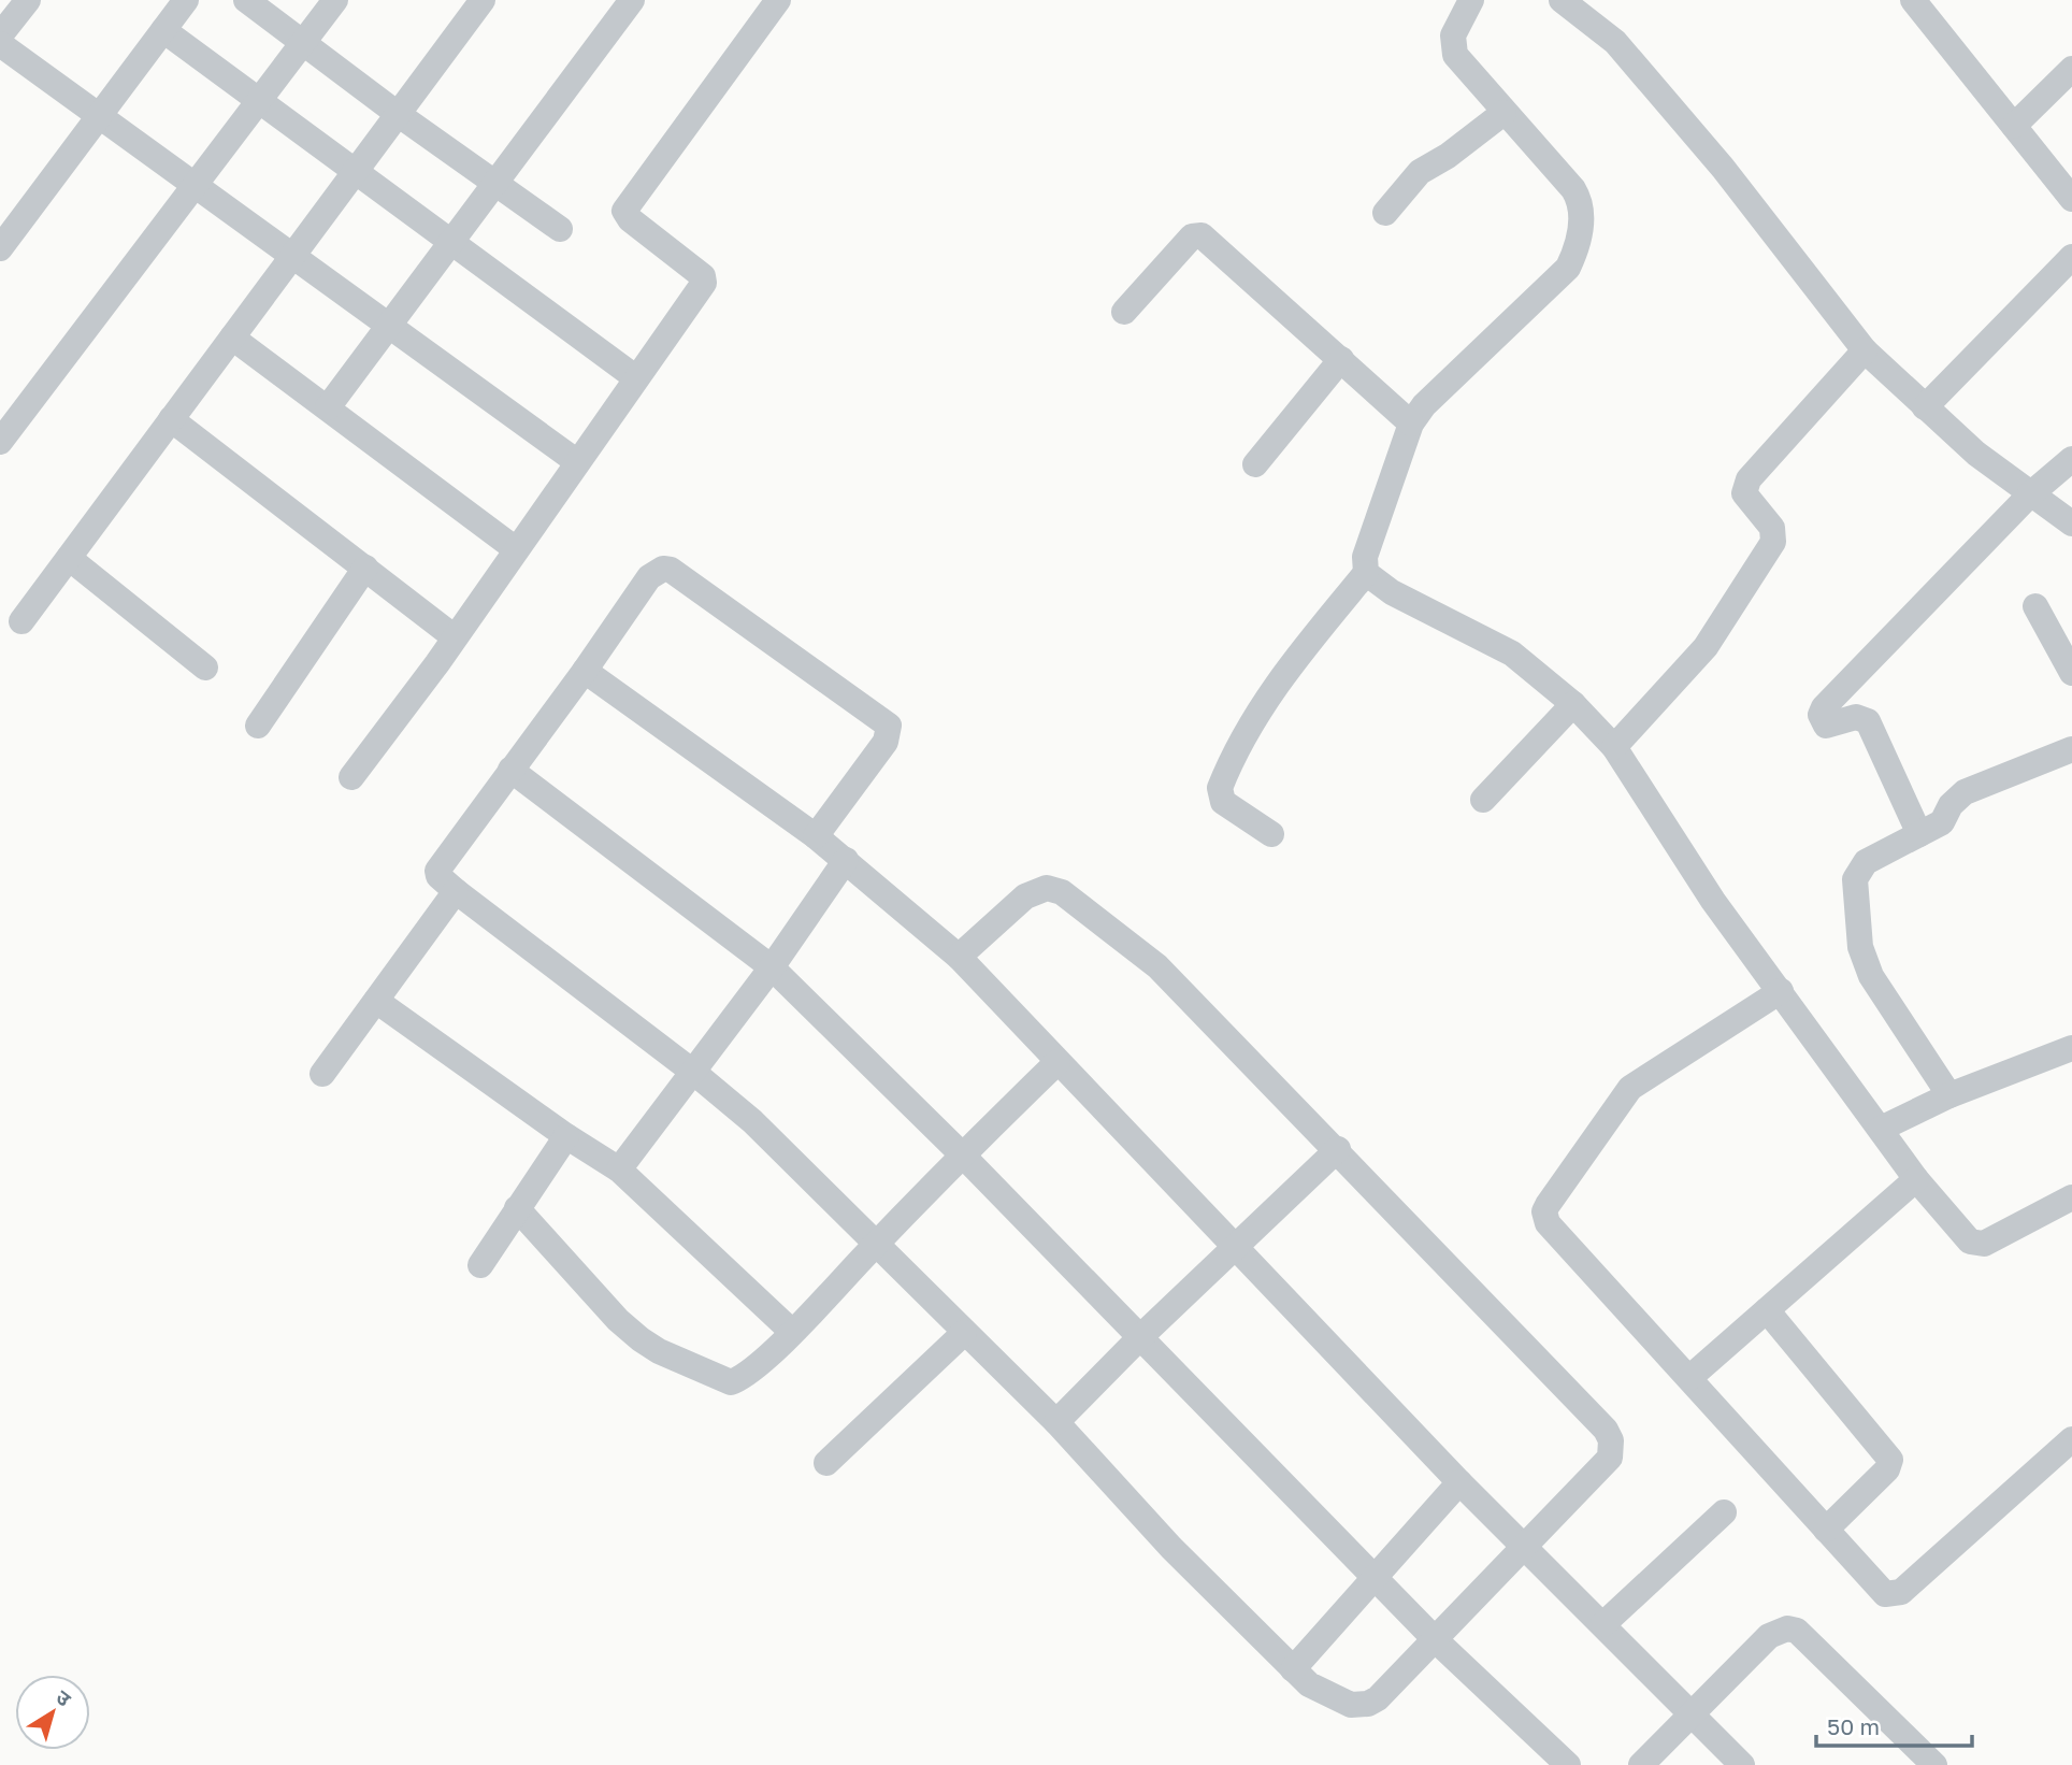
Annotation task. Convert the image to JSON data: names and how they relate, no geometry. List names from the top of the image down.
{
  "scale_bar": "50 m",
  "north": "top right"
}
